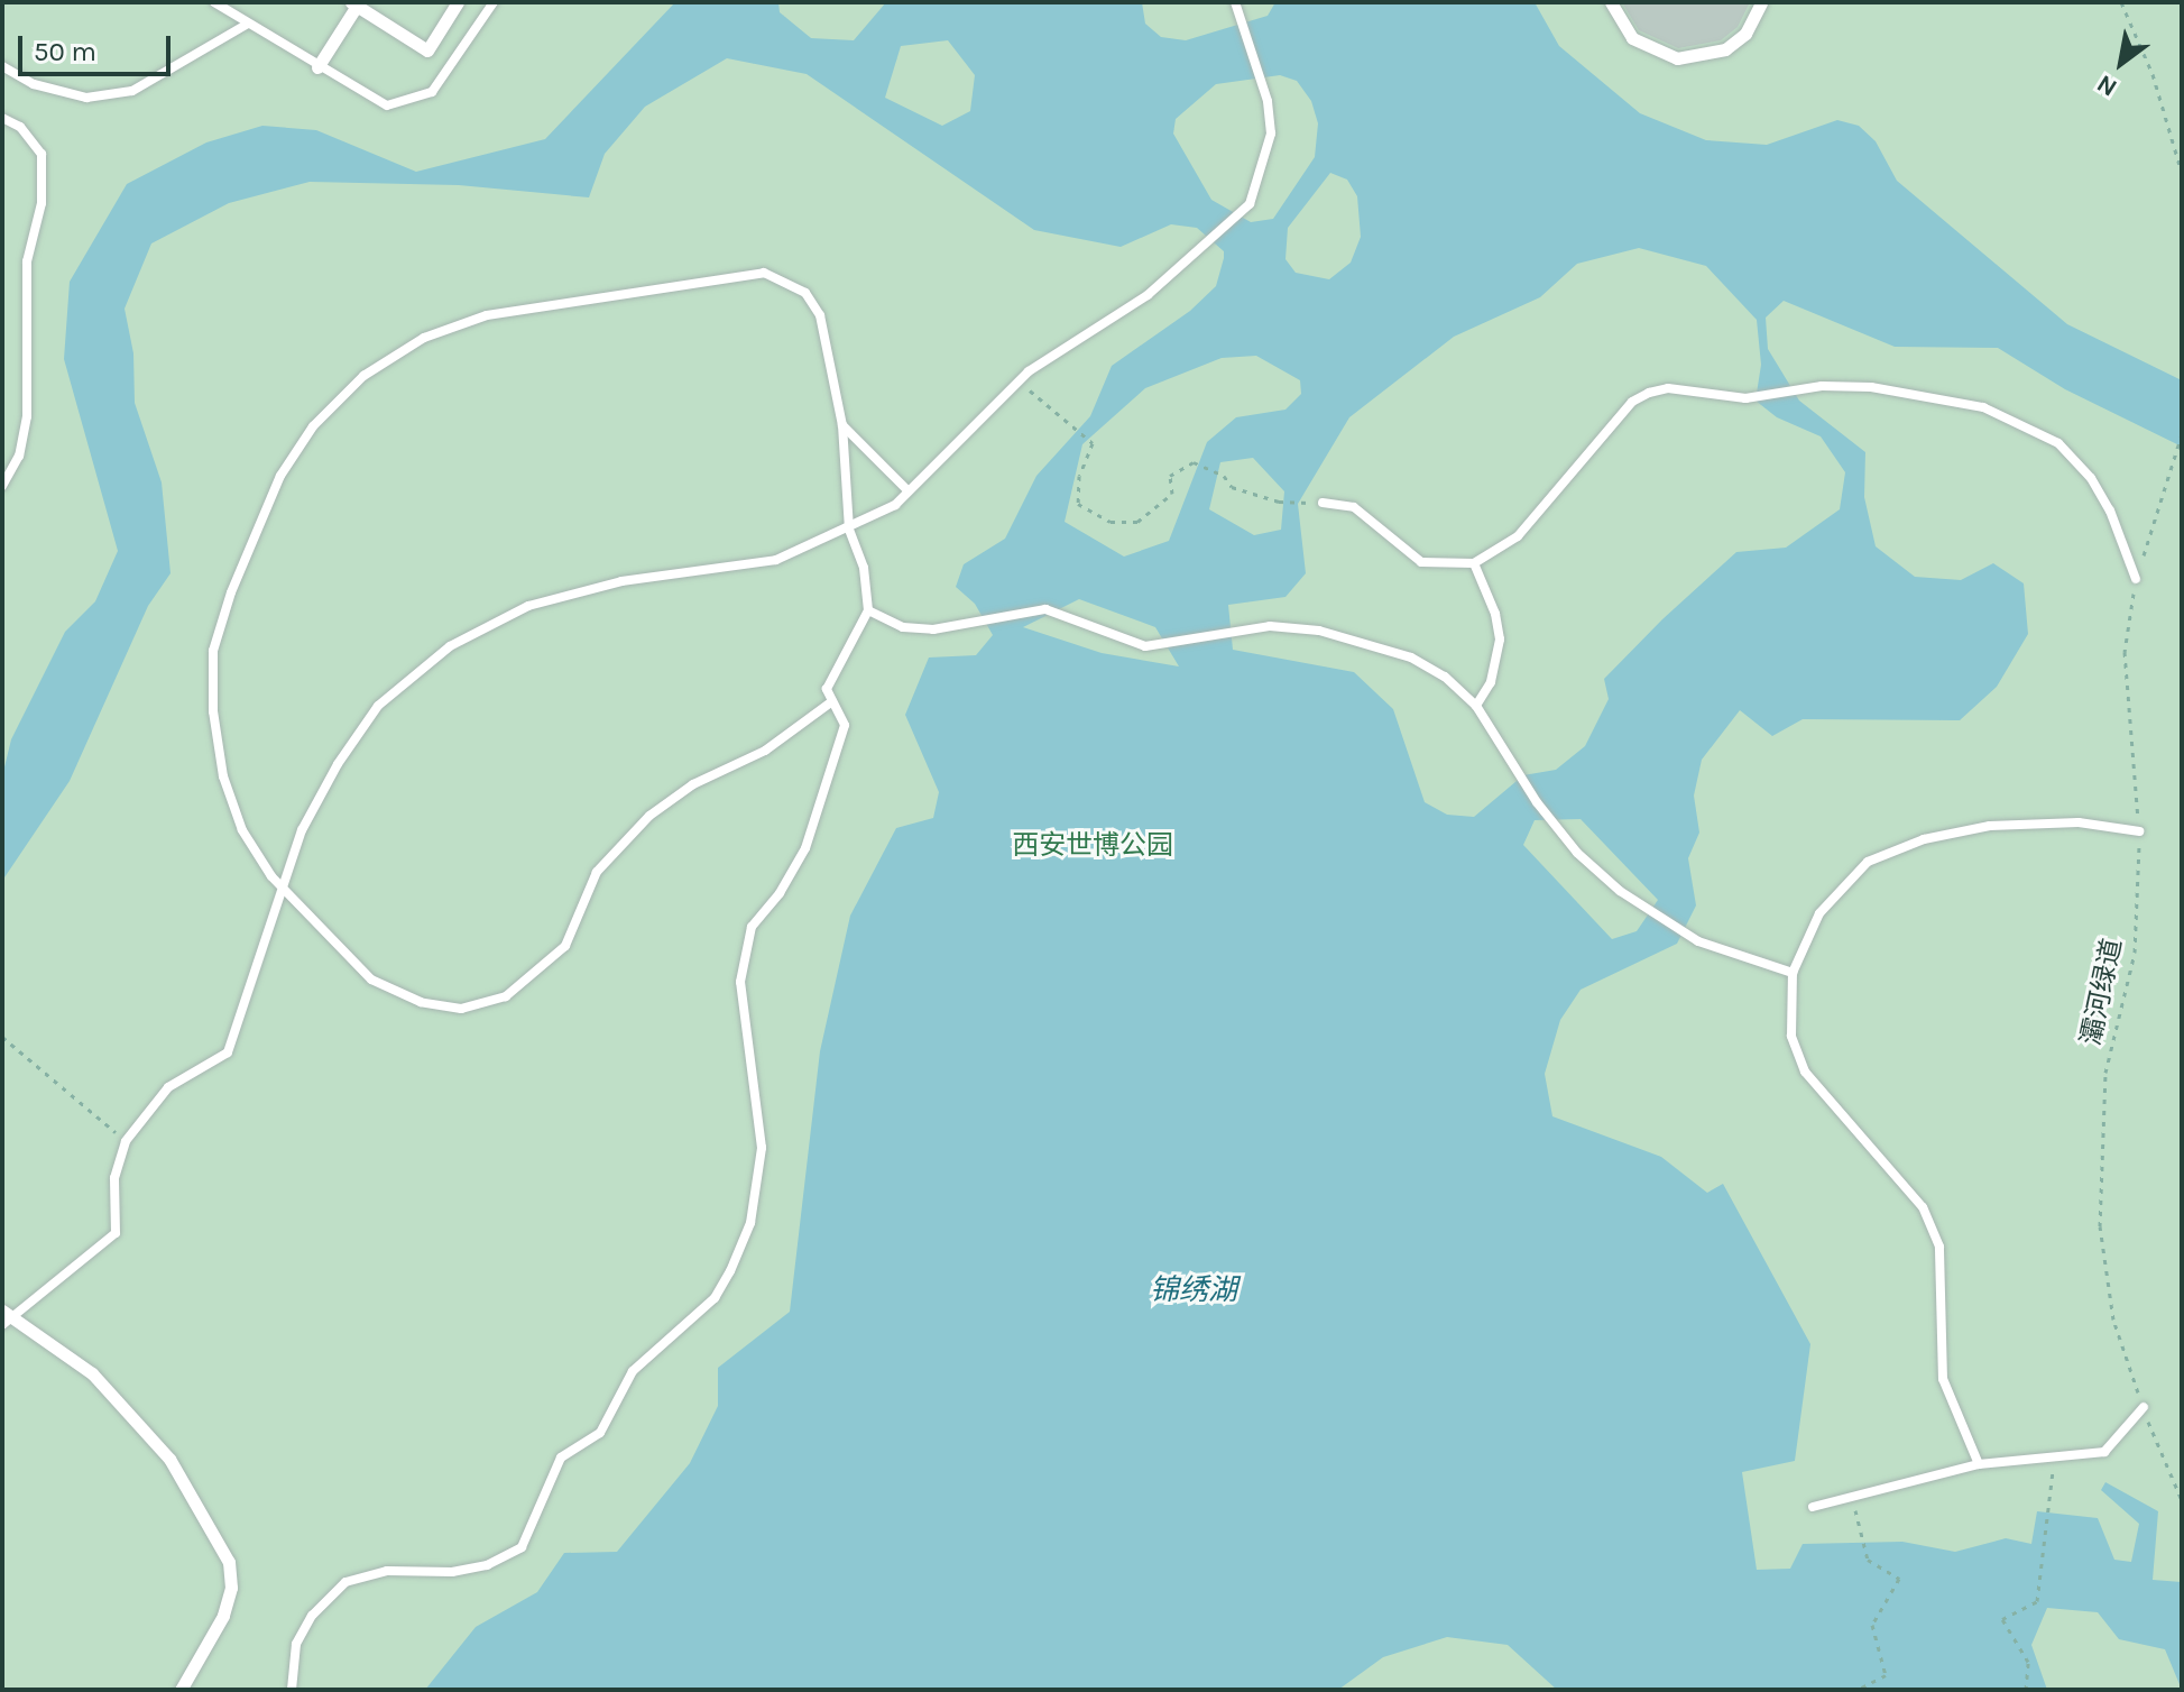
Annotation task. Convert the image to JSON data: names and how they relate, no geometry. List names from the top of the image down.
{
  "streets": {
    "path": ["灞河绿道"]
  },
  "water": ["锦绣湖"],
  "parks": ["西安世博公园"],
  "scale_bar": "50 m",
  "north": "bottom left"
}
